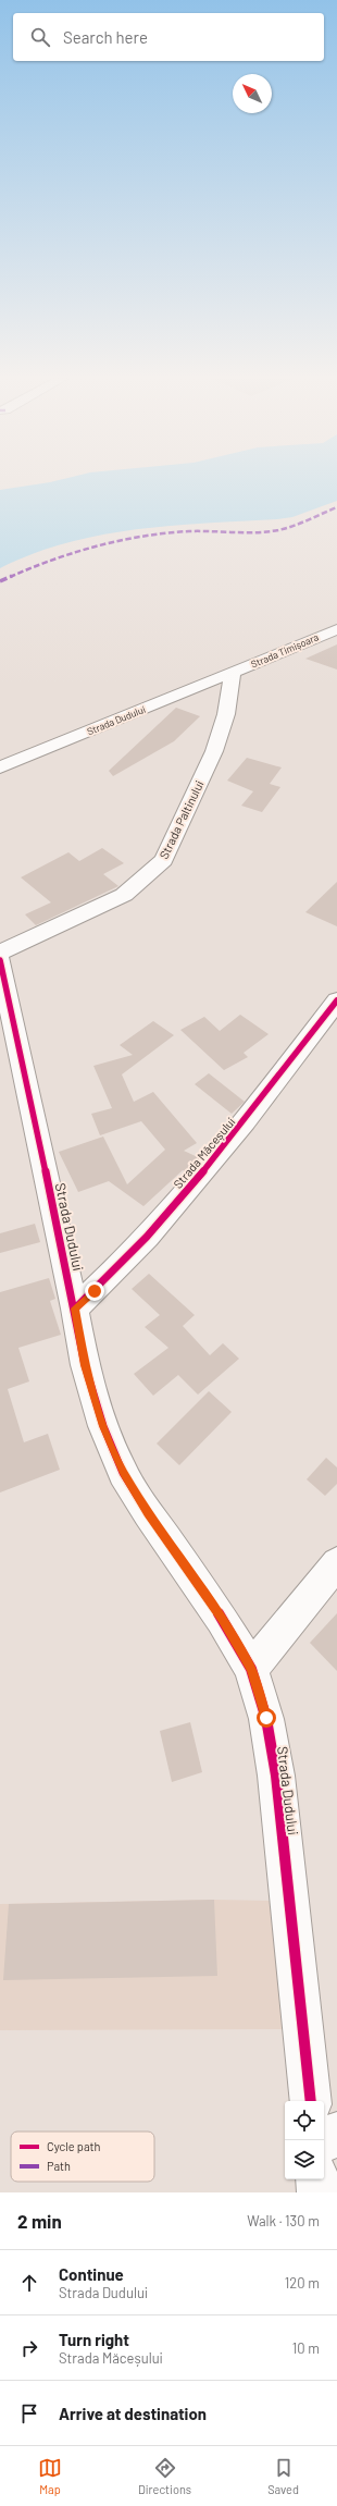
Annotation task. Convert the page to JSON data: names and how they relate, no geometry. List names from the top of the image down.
{
  "streets": {
    "street": [
      "Strada Timișoara",
      "Strada Dudului",
      "Strada Paltinului",
      "Strada Măceșului"
    ]
  },
  "crossings": [
    ["Strada Timișoara", "Strada Dudului"],
    ["Strada Timișoara", "Strada Paltinului"],
    ["Strada Dudului", "Strada Paltinului"],
    ["Strada Dudului", "Strada Măceșului"]
  ],
  "legend": ["Cycle path", "Path"],
  "north": "top left",
  "page": {
    "search": "Search here",
    "heading": ["2 min", "Walk · 130 m"],
    "list": [
      ["Continue", "Strada Dudului", "120 m"],
      ["Turn right", "Strada Măceșului", "10 m"],
      "Arrive at destination"
    ],
    "nav": ["Map", "Directions", "Saved"]
  }
}
